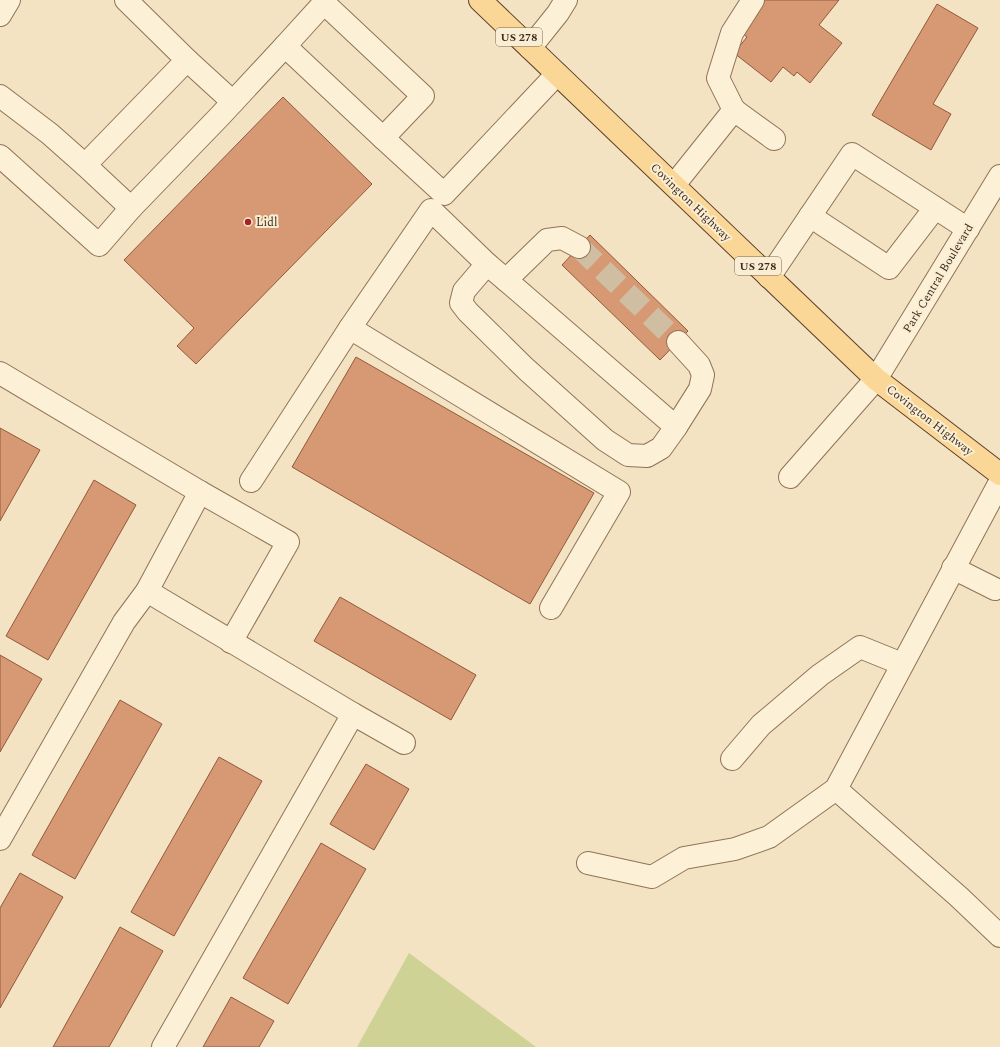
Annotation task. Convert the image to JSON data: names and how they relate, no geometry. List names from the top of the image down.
{
  "streets": {
    "main road": ["US 278", "Covington Highway"],
    "street": ["Park Central Boulevard"]
  },
  "crossings": [
    ["Covington Highway", "Park Central Boulevard"]
  ],
  "places": ["Lidl"]
}
